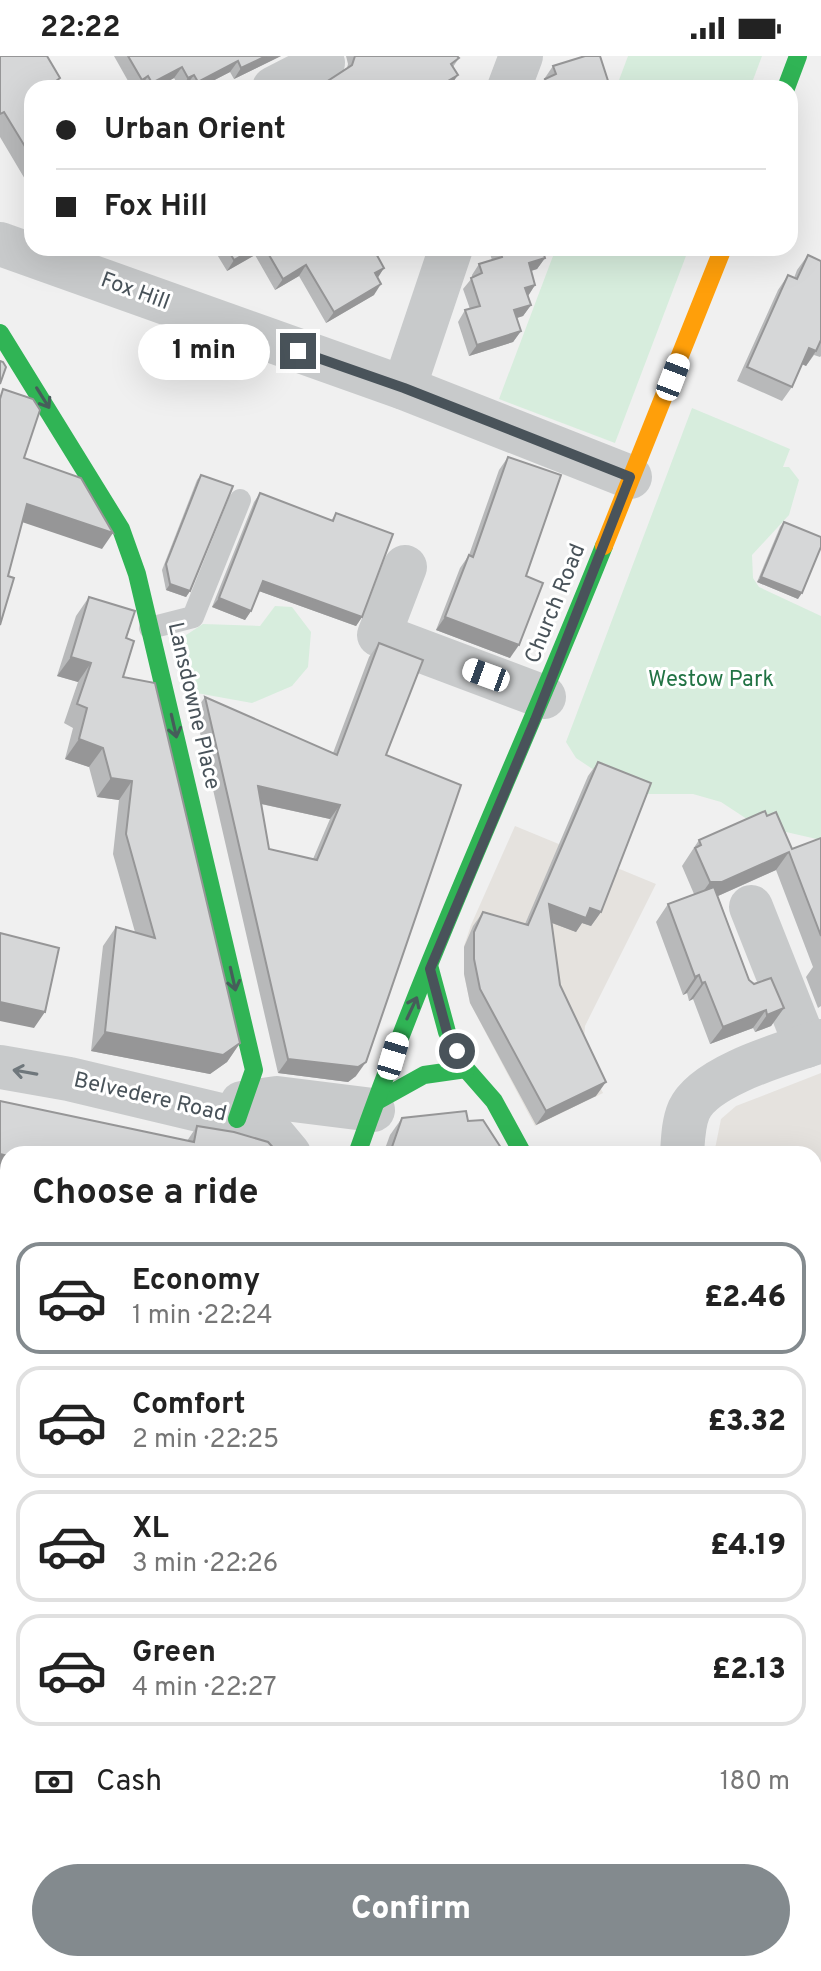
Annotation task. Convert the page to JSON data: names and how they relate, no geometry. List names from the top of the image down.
{
  "streets": {
    "main road": ["Church Road", "Lansdowne Place"],
    "street": ["Fox Hill", "Belvedere Road"]
  },
  "crossings": [
    ["Fox Hill", "Church Road"],
    ["Church Road", "Belvedere Road"],
    ["Lansdowne Place", "Belvedere Road"]
  ],
  "one_way": ["Lansdowne Place", "Belvedere Road"],
  "parks": ["Westow Park"],
  "page": {
    "status": "22:22",
    "banner": ["Urban Orient", "Fox Hill"],
    "bubble": "1 min",
    "heading": "Choose a ride",
    "list": [
      {
        "name": "Economy",
        "note": "1 min · 22:24",
        "value": "£2.46"
      },
      {
        "name": "Comfort",
        "note": "2 min · 22:25",
        "value": "£3.32"
      },
      {
        "name": "XL",
        "note": "3 min · 22:26",
        "value": "£4.19"
      },
      {
        "name": "Green",
        "note": "4 min · 22:27",
        "value": "£2.13"
      }
    ],
    "pay": ["Cash", "180 m"],
    "buttons": "Confirm"
  }
}
